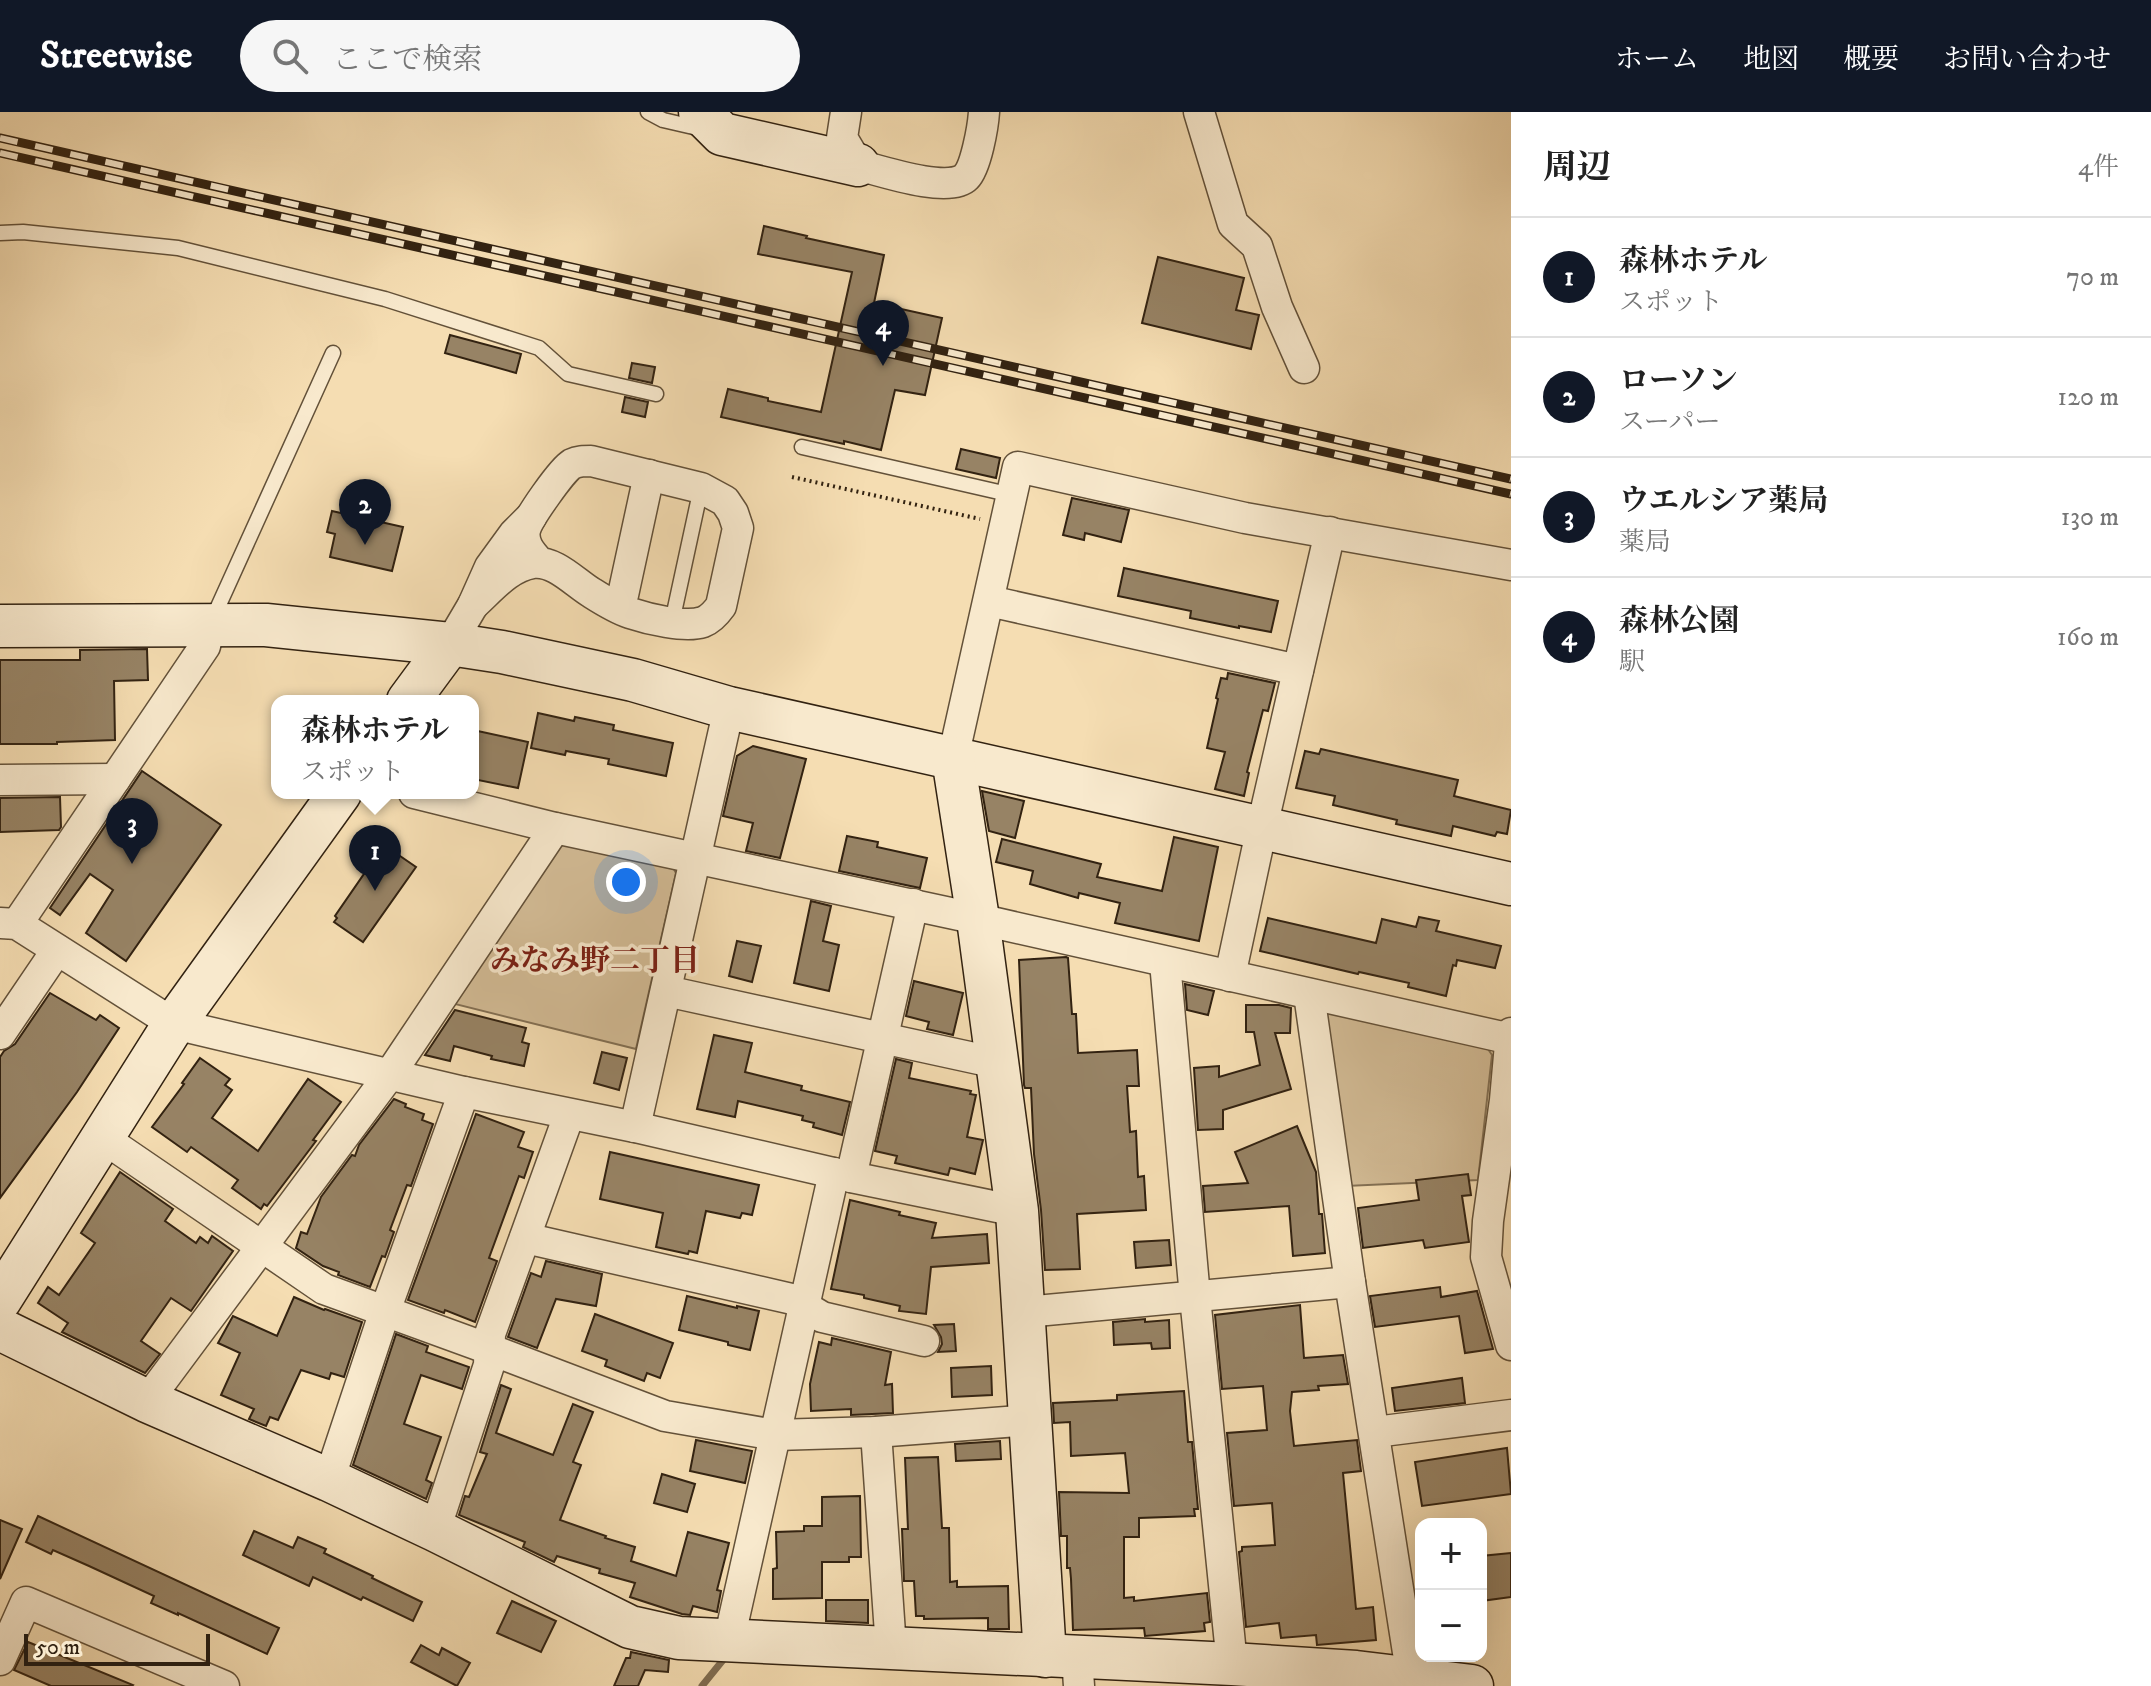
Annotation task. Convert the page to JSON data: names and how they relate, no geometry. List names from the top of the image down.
{
  "districts": ["みなみ野二丁目"],
  "scale_bar": "50 m",
  "page": {
    "header": "Streetwise",
    "search": "ここで検索",
    "nav": [
      "ホーム",
      "地図",
      "概要",
      "お問い合わせ"
    ],
    "heading": ["周辺", "4件"],
    "list": [
      {
        "mark": "1",
        "name": "森林ホテル",
        "note": "スポット",
        "value": "70 m"
      },
      {
        "mark": "2",
        "name": "ローソン",
        "note": "スーパー",
        "value": "120 m"
      },
      {
        "mark": "3",
        "name": "ウエルシア薬局",
        "note": "薬局",
        "value": "130 m"
      },
      {
        "mark": "4",
        "name": "森林公園",
        "note": "駅",
        "value": "160 m"
      }
    ],
    "pins": [
      "4",
      "2",
      "3",
      "1"
    ],
    "popup": ["森林ホテル", "スポット"],
    "map_buttons": ["+", "−"],
    "scale": "50 m"
  }
}
